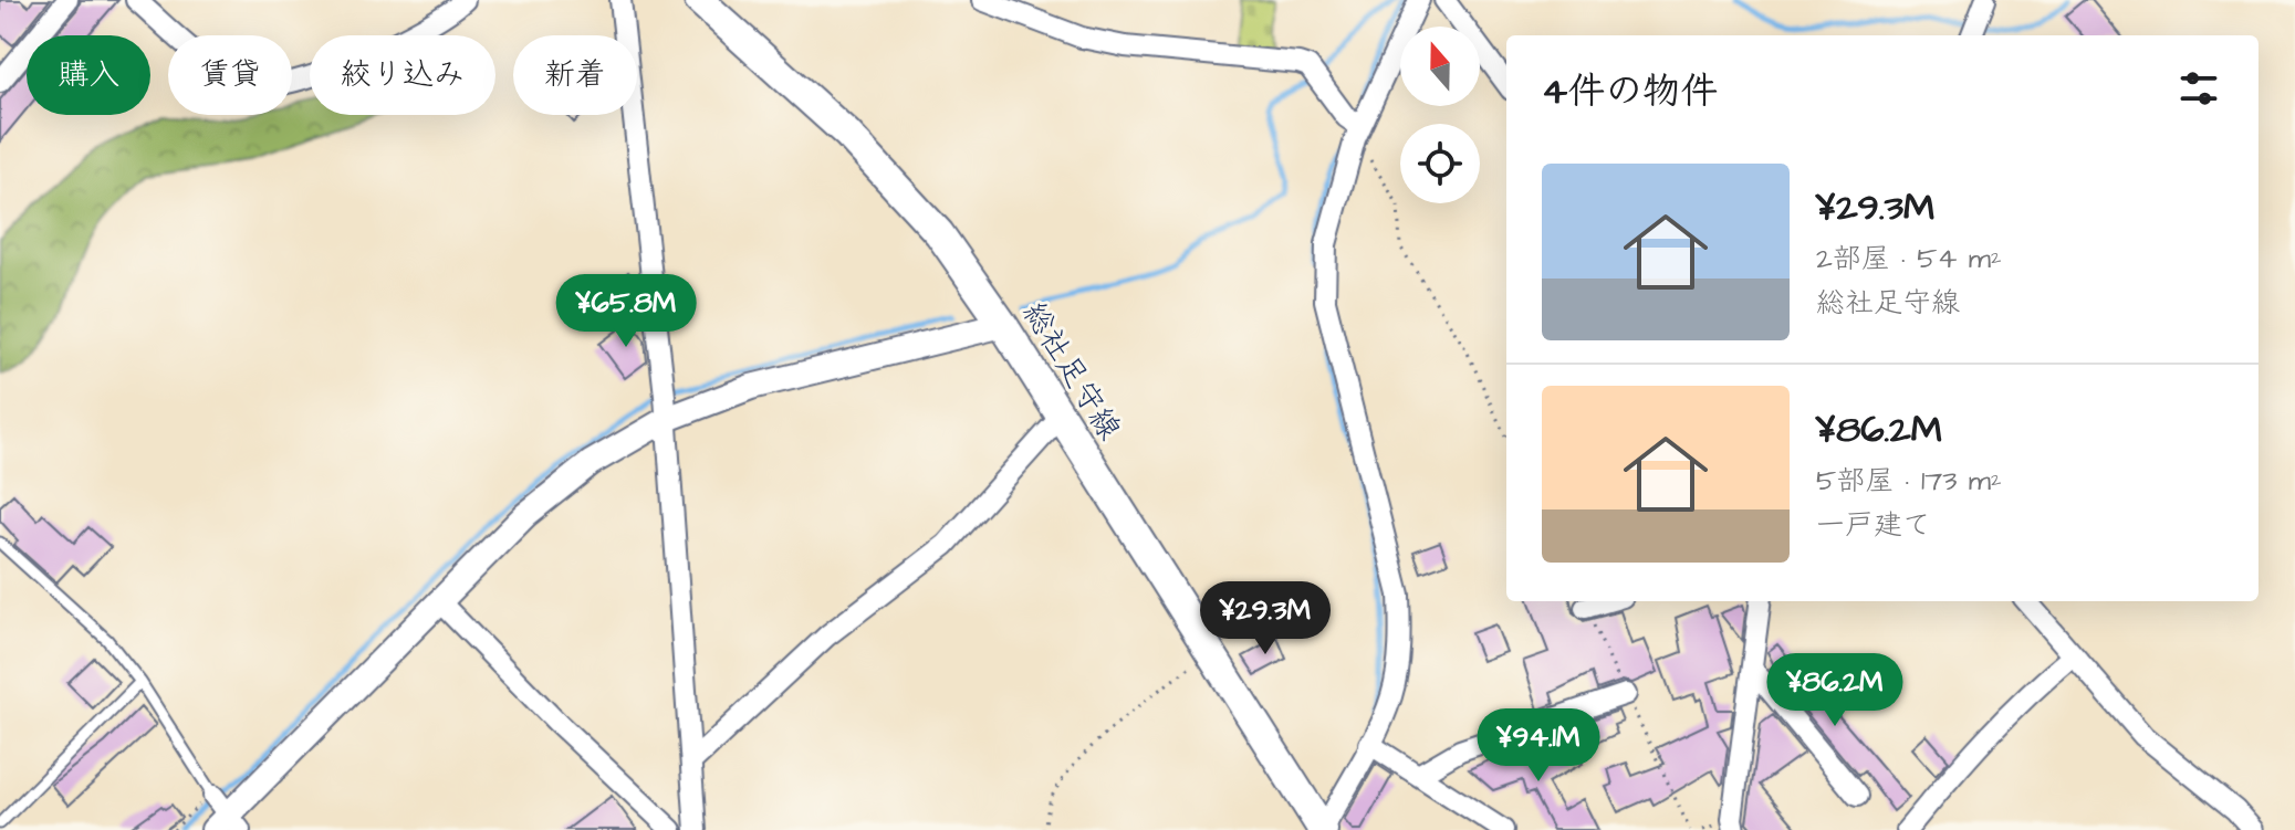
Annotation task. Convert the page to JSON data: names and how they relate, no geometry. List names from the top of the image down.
{
  "streets": {
    "main road": ["総社足守線"]
  },
  "north": "top",
  "page": {
    "chip": [
      "購入",
      "賃貸",
      "絞り込み",
      "新着"
    ],
    "heading": "4件の物件",
    "list": [
      {
        "name": "¥29.3M",
        "note": "2部屋 · 54 m² · 総社足守線"
      },
      {
        "name": "¥86.2M",
        "note": "5部屋 · 173 m² · 一戸建て"
      }
    ],
    "price": [
      "¥65.8M",
      "¥29.3M",
      "¥86.2M",
      "¥94.1M"
    ]
  }
}
